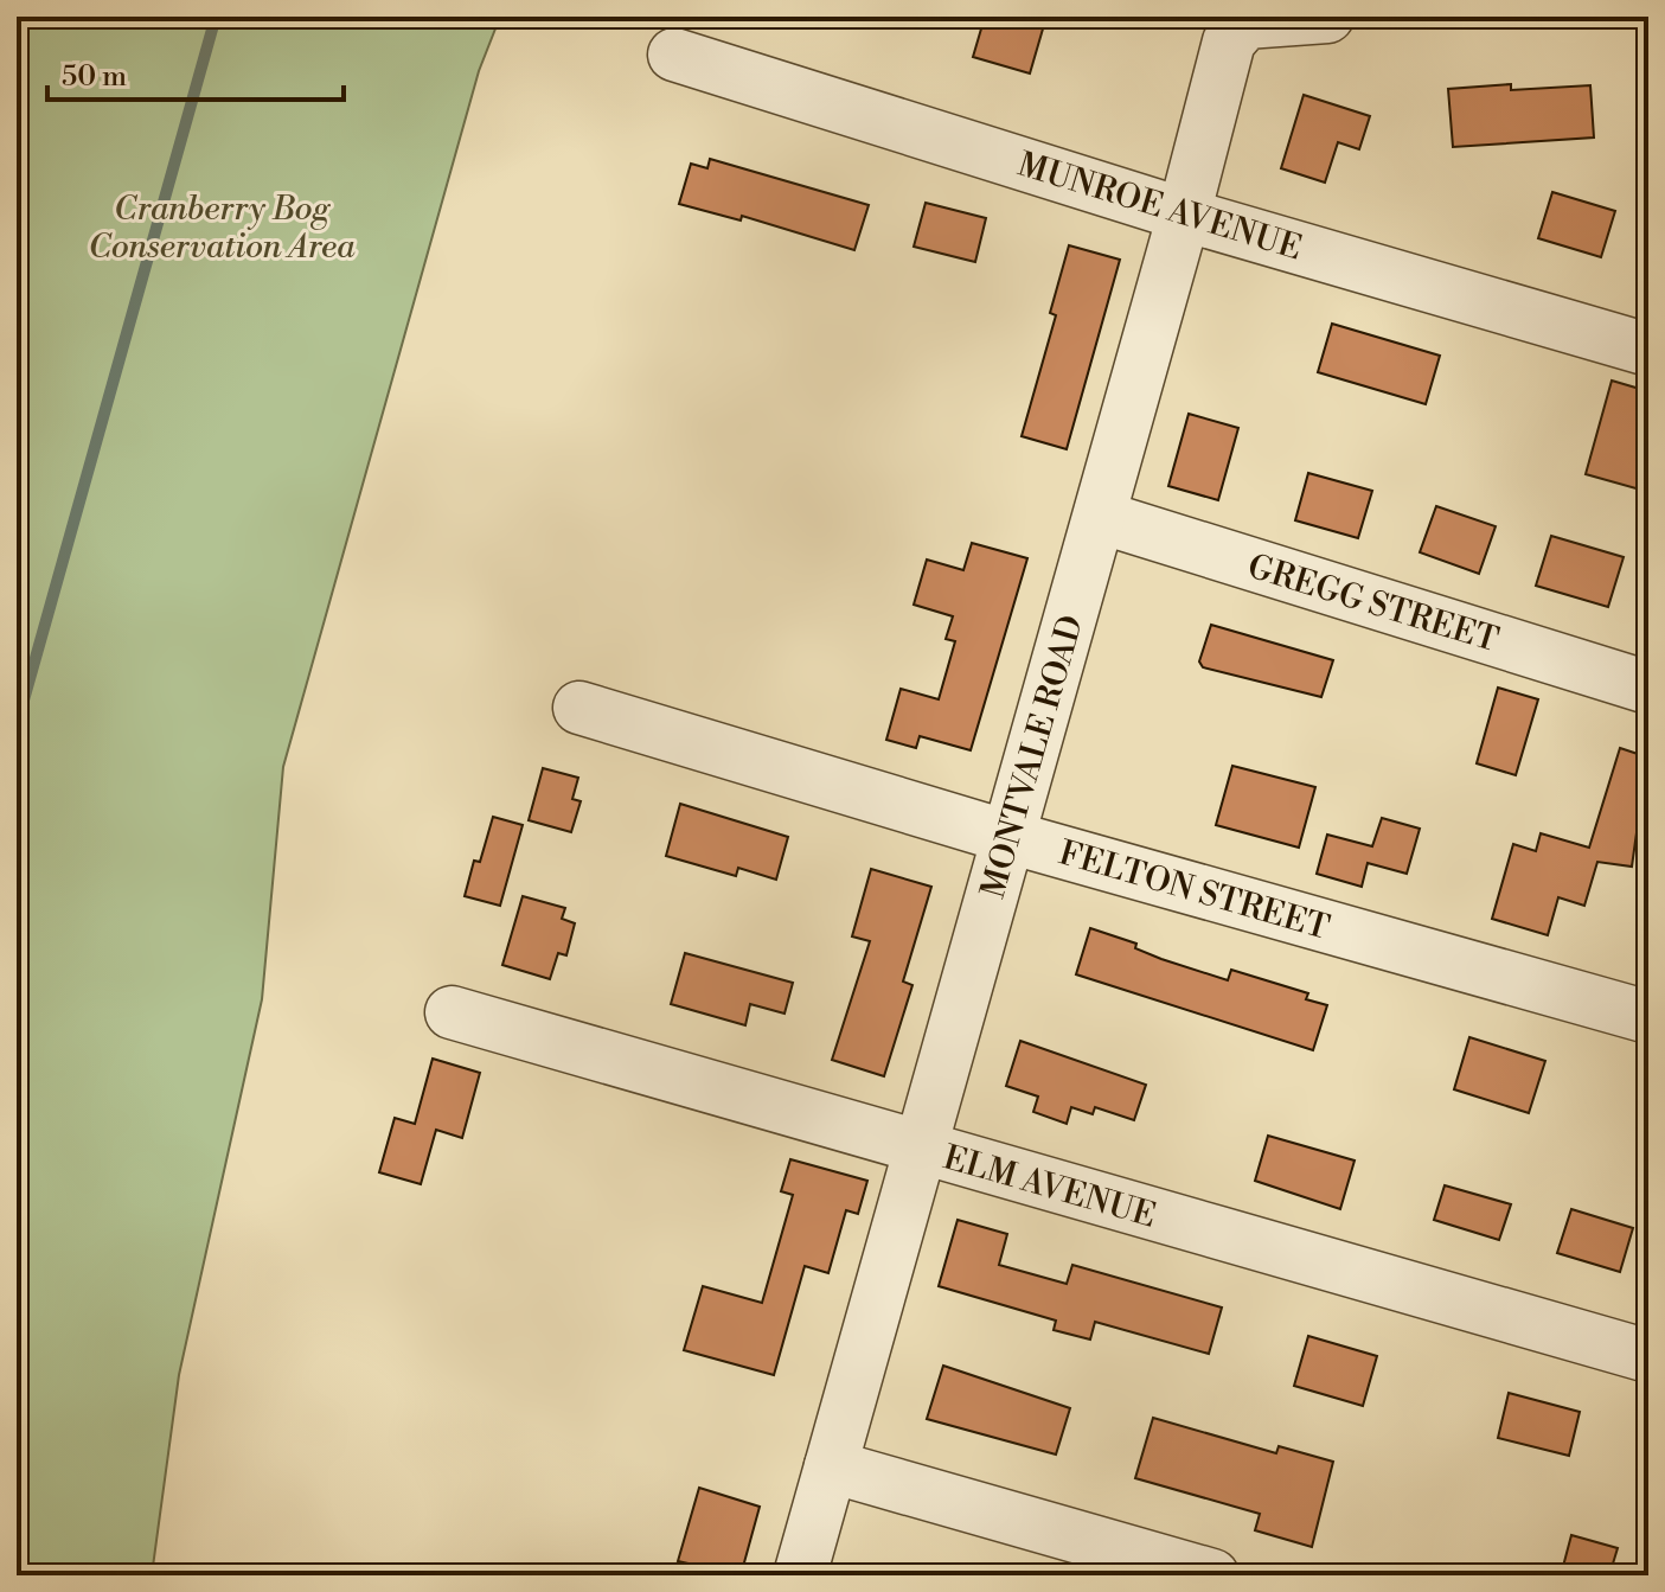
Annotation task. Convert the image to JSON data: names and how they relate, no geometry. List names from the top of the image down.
{
  "streets": {
    "street": [
      "MUNROE AVENUE",
      "GREGG STREET",
      "MONTVALE ROAD",
      "FELTON STREET",
      "ELM AVENUE"
    ]
  },
  "crossings": [
    ["MUNROE AVENUE", "MONTVALE ROAD"],
    ["GREGG STREET", "MONTVALE ROAD"],
    ["MONTVALE ROAD", "FELTON STREET"],
    ["MONTVALE ROAD", "ELM AVENUE"]
  ],
  "parks": ["Cranberry Bog Conservation Area"],
  "scale_bar": "50 m"
}
